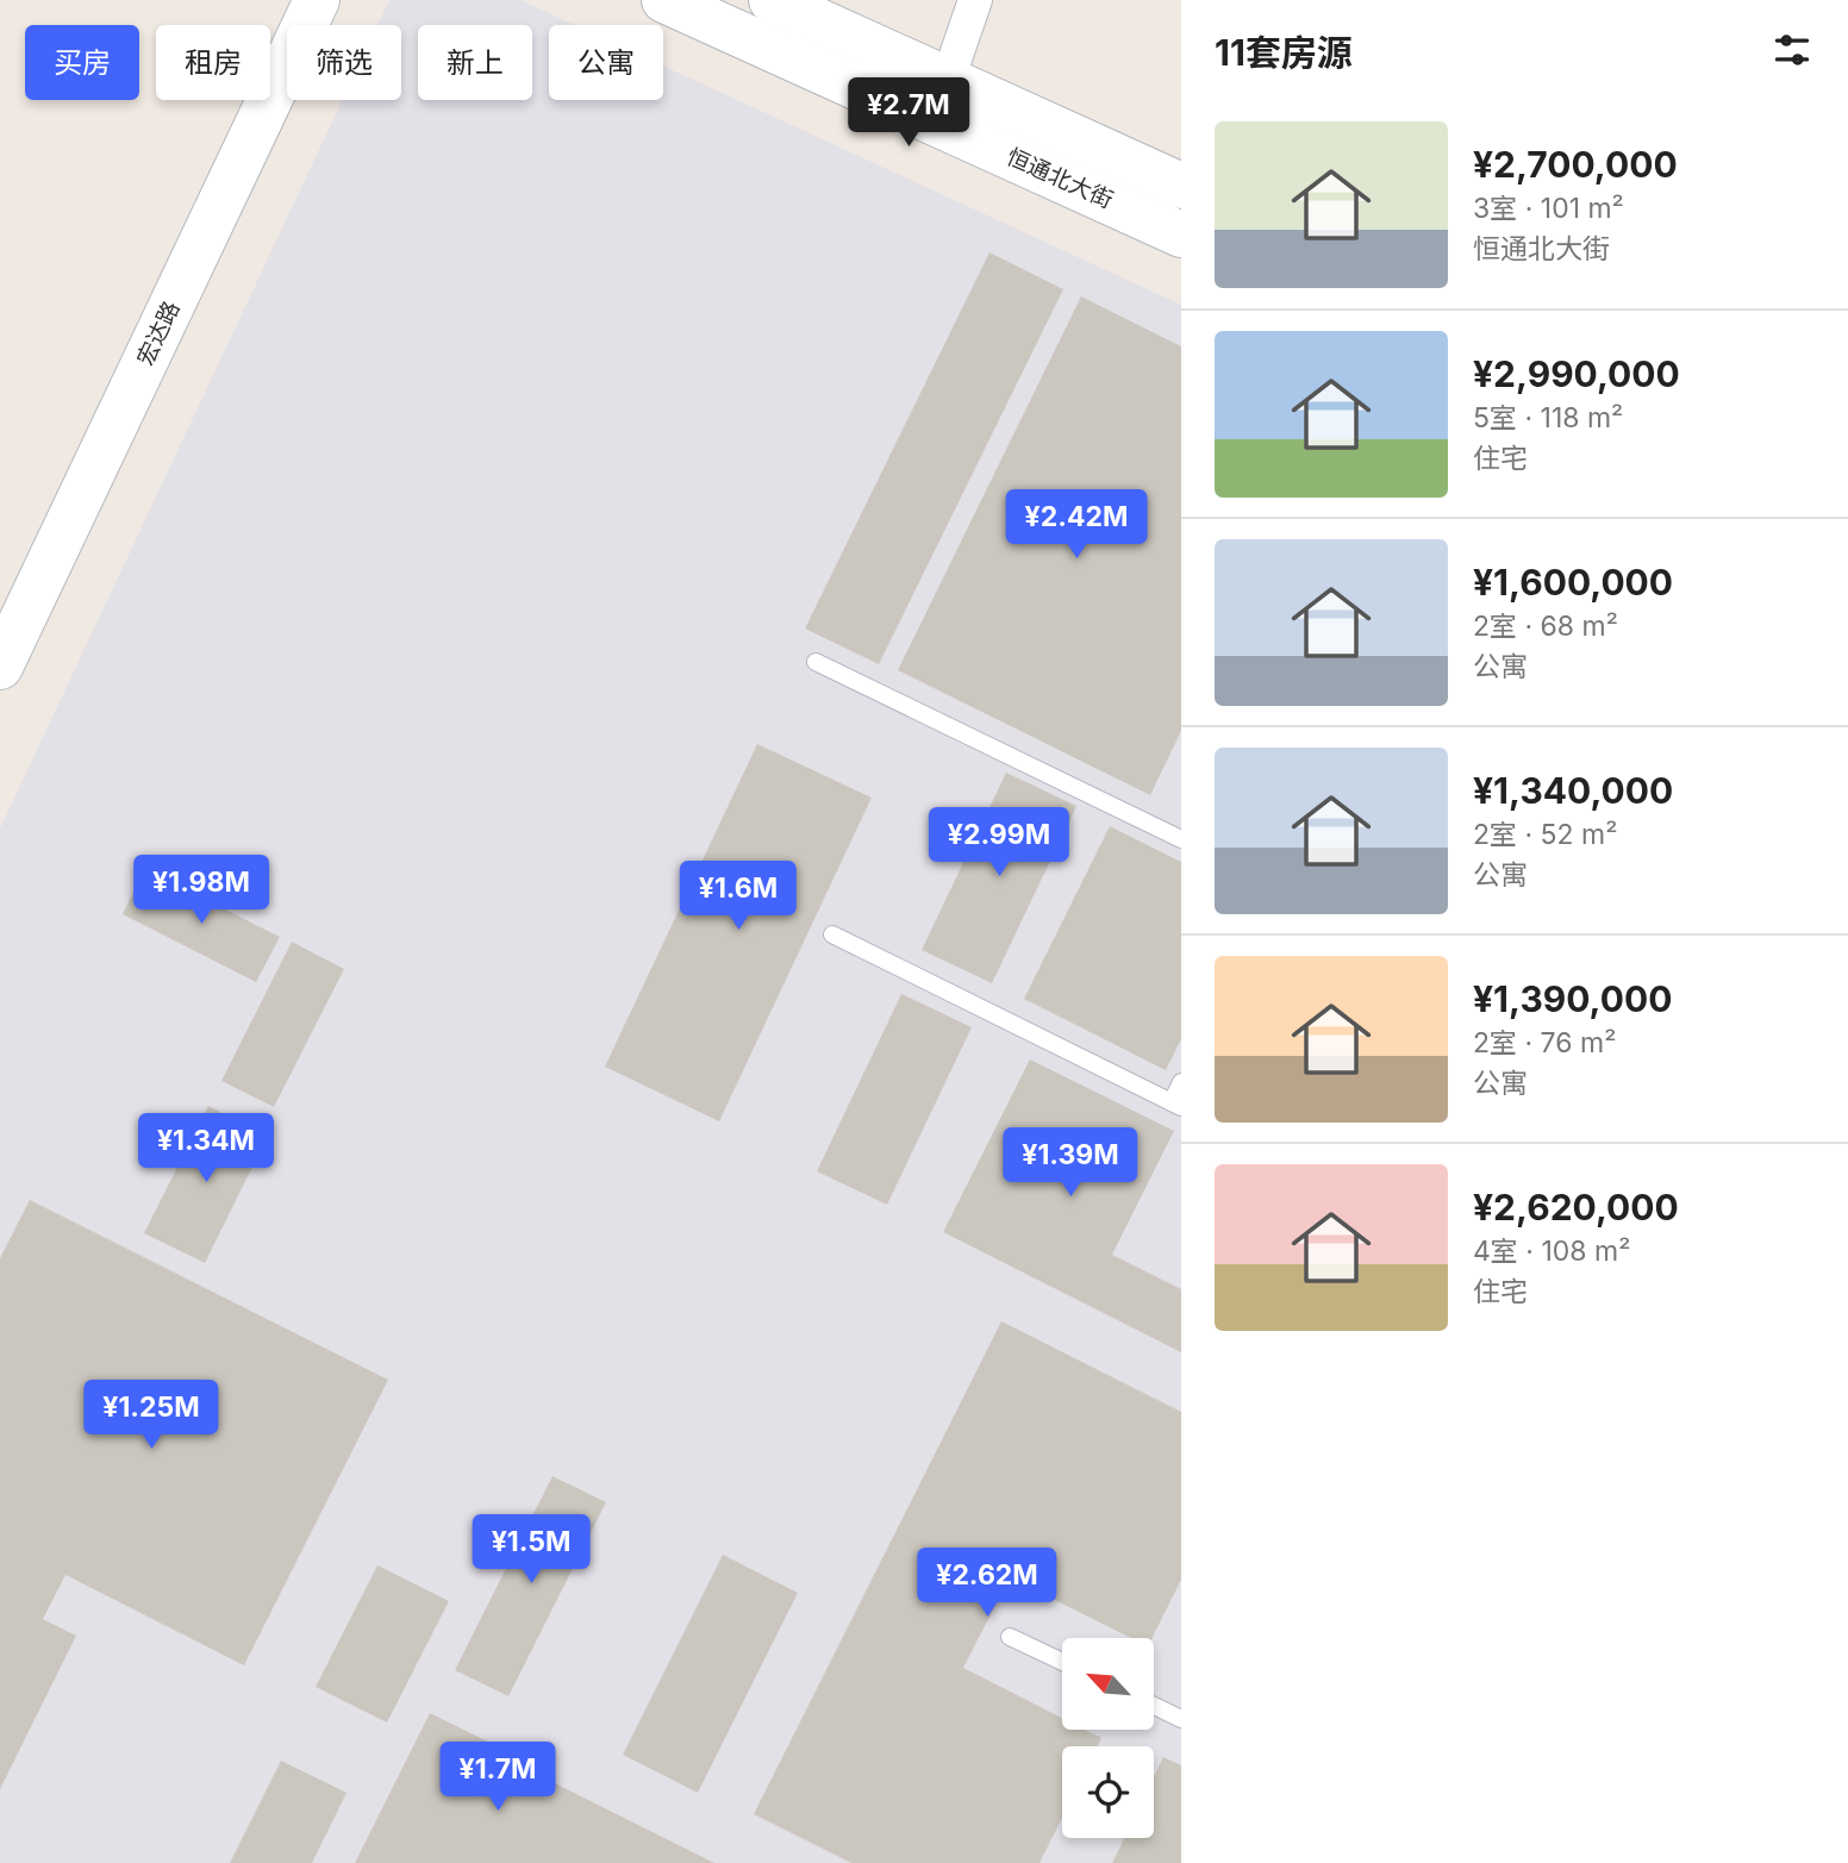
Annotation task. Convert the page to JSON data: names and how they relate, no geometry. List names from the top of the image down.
{
  "streets": {
    "main road": ["恒通北大街", "宏达路"]
  },
  "north": "top left",
  "page": {
    "heading": "11套房源",
    "chip": [
      "买房",
      "租房",
      "筛选",
      "新上",
      "公寓"
    ],
    "price": [
      "¥2.7M",
      "¥2.42M",
      "¥2.99M",
      "¥1.98M",
      "¥1.6M",
      "¥1.34M",
      "¥1.39M",
      "¥1.25M",
      "¥1.5M",
      "¥2.62M",
      "¥1.7M"
    ],
    "list": [
      {
        "name": "¥2,700,000",
        "note": "3室 · 101 m² · 恒通北大街"
      },
      {
        "name": "¥2,990,000",
        "note": "5室 · 118 m² · 住宅"
      },
      {
        "name": "¥1,600,000",
        "note": "2室 · 68 m² · 公寓"
      },
      {
        "name": "¥1,340,000",
        "note": "2室 · 52 m² · 公寓"
      },
      {
        "name": "¥1,390,000",
        "note": "2室 · 76 m² · 公寓"
      },
      {
        "name": "¥2,620,000",
        "note": "4室 · 108 m² · 住宅"
      }
    ]
  }
}
